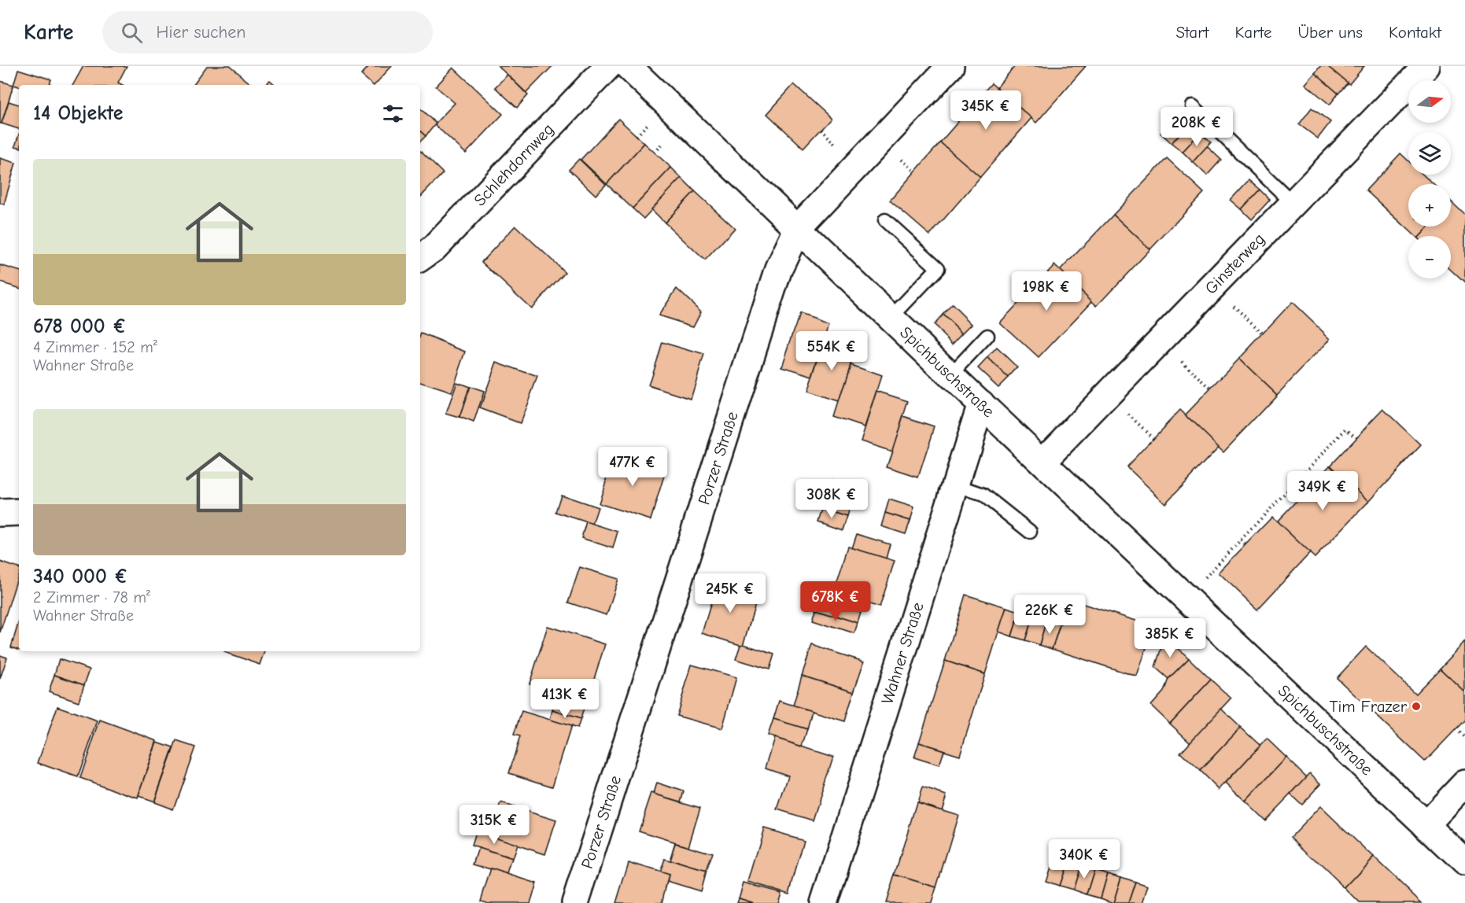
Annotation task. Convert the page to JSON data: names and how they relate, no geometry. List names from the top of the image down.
{
  "streets": {
    "street": [
      "Schlehdornweg",
      "Ginsterweg",
      "Spichbuschstraße",
      "Porzer Straße",
      "Wahner Straße"
    ]
  },
  "crossings": [
    ["Ginsterweg", "Spichbuschstraße"],
    ["Spichbuschstraße", "Porzer Straße"],
    ["Spichbuschstraße", "Wahner Straße"]
  ],
  "places": ["Tim Frazer"],
  "north": "right",
  "page": {
    "header": "Karte",
    "search": "Hier suchen",
    "nav": [
      "Start",
      "Karte",
      "Über uns",
      "Kontakt"
    ],
    "map_buttons": ["+", "−"],
    "heading": "14 Objekte",
    "price": [
      "345K €",
      "208K €",
      "198K €",
      "554K €",
      "477K €",
      "349K €",
      "308K €",
      "245K €",
      "678K €",
      "226K €",
      "385K €",
      "413K €",
      "315K €",
      "340K €"
    ],
    "list": [
      {
        "name": "678 000 €",
        "note": "4 Zimmer · 152 m² · Wahner Straße"
      },
      {
        "name": "340 000 €",
        "note": "2 Zimmer · 78 m² · Wahner Straße"
      }
    ]
  }
}
